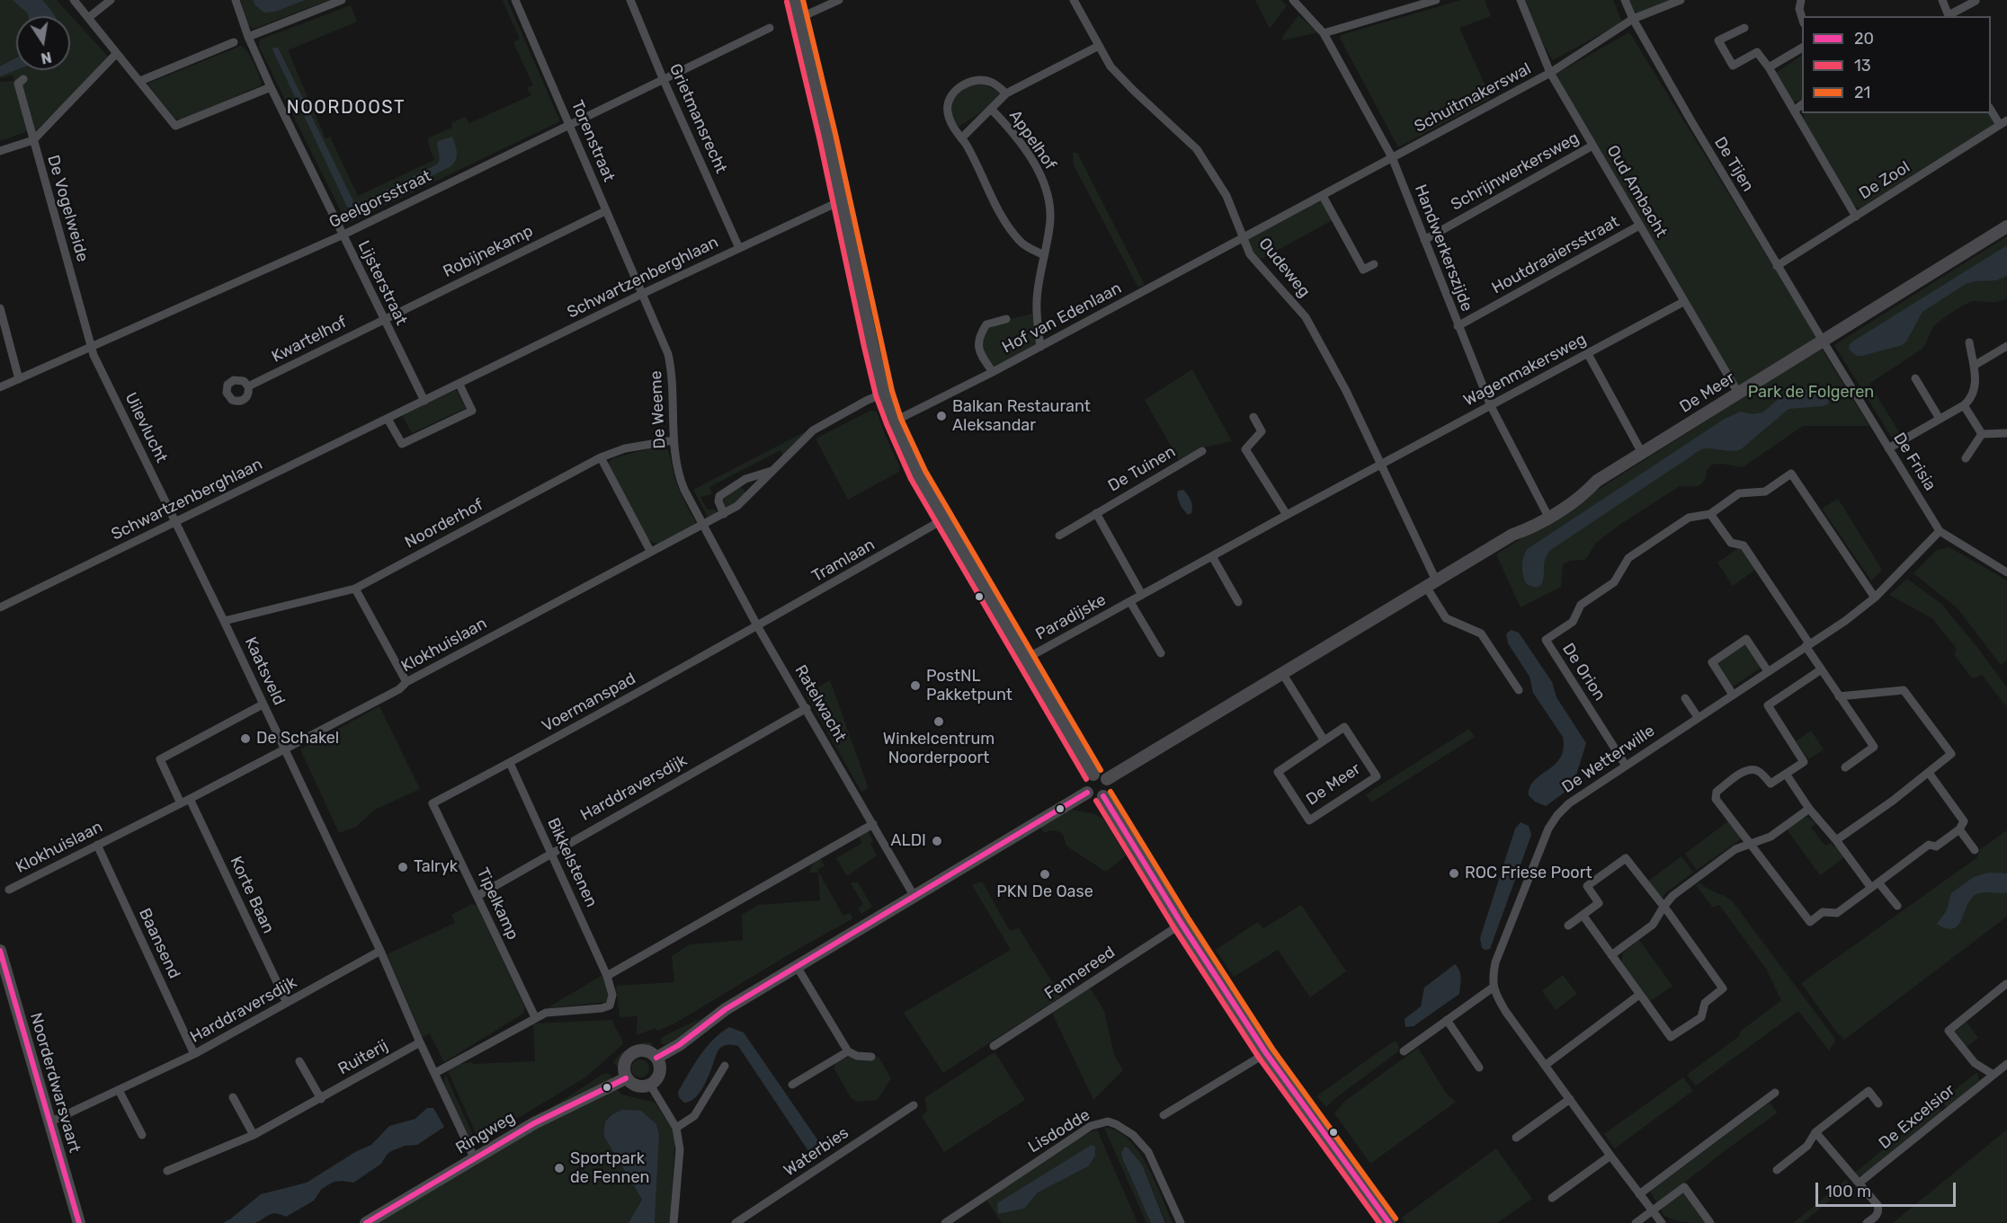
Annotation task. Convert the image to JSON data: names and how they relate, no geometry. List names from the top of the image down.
{
  "streets": {
    "street": [
      "Schuitmakerswal",
      "Grietmansrecht",
      "Appelhof",
      "Torenstraat",
      "De Tijen",
      "Schrijnwerkersweg",
      "De Zool",
      "Oud Ambacht",
      "Geelgorsstraat",
      "De Vogelweide",
      "Handwerkerszijde",
      "Robijnekamp",
      "Houtdraaiersstraat",
      "Oudeweg",
      "Schwartzenberghlaan",
      "Lijsterstraat",
      "Hof van Edenlaan",
      "Kwartelhof",
      "Wagenmakersweg",
      "De Meer",
      "De Weeme",
      "Uilevlucht",
      "De Frisia",
      "De Tuinen",
      "Noorderhof",
      "Tramlaan",
      "Paradijske",
      "Klokhuislaan",
      "Kaatsveld",
      "De Orion",
      "Voermanspad",
      "Ratelwacht",
      "De Wetterwille",
      "Harddraversdijk",
      "Bikkelstenen",
      "Korte Baan",
      "Tipelkamp",
      "Baansend",
      "Fennereed",
      "Ruiterij",
      "Noorderdwarsvaart",
      "De Excelsior",
      "Lisdodde",
      "Ringweg",
      "Waterbies"
    ]
  },
  "crossings": [
    ["Schuitmakerswal", "De Tijen"],
    ["Schuitmakerswal", "Oud Ambacht"],
    ["Schuitmakerswal", "Handwerkerszijde"],
    ["Schuitmakerswal", "Oudeweg"],
    ["Schuitmakerswal", "Hof van Edenlaan"],
    ["Grietmansrecht", "Geelgorsstraat"],
    ["Grietmansrecht", "Schwartzenberghlaan"],
    ["Appelhof", "Oudeweg"],
    ["Appelhof", "Hof van Edenlaan"],
    ["Torenstraat", "Geelgorsstraat"],
    ["Torenstraat", "Robijnekamp"],
    ["Torenstraat", "Schwartzenberghlaan"],
    ["Torenstraat", "De Weeme"],
    ["De Tijen", "De Zool"],
    ["De Tijen", "De Meer"],
    ["De Tijen", "De Frisia"],
    ["Schrijnwerkersweg", "Oud Ambacht"],
    ["Schrijnwerkersweg", "Handwerkerszijde"],
    ["Oud Ambacht", "Houtdraaiersstraat"],
    ["Oud Ambacht", "Wagenmakersweg"],
    ["Oud Ambacht", "De Meer"],
    ["Geelgorsstraat", "De Vogelweide"],
    ["Geelgorsstraat", "Lijsterstraat"],
    ["Geelgorsstraat", "Uilevlucht"],
    ["De Vogelweide", "Uilevlucht"],
    ["Handwerkerszijde", "Houtdraaiersstraat"],
    ["Handwerkerszijde", "Wagenmakersweg"],
    ["Handwerkerszijde", "De Meer"],
    ["Robijnekamp", "Lijsterstraat"],
    ["Robijnekamp", "Kwartelhof"],
    ["Oudeweg", "Hof van Edenlaan"],
    ["Oudeweg", "Wagenmakersweg"],
    ["Oudeweg", "De Meer"],
    ["Oudeweg", "Paradijske"],
    ["Schwartzenberghlaan", "Lijsterstraat"],
    ["Schwartzenberghlaan", "De Weeme"],
    ["Schwartzenberghlaan", "Uilevlucht"],
    ["Schwartzenberghlaan", "Kaatsveld"],
    ["Lijsterstraat", "Kwartelhof"],
    ["Wagenmakersweg", "Paradijske"],
    ["De Meer", "De Frisia"],
    ["De Weeme", "Noorderhof"],
    ["De Weeme", "Klokhuislaan"],
    ["De Weeme", "Ratelwacht"],
    ["Uilevlucht", "Kaatsveld"],
    ["De Frisia", "De Wetterwille"],
    ["Noorderhof", "Kaatsveld"],
    ["Tramlaan", "Voermanspad"],
    ["Tramlaan", "Ratelwacht"],
    ["Klokhuislaan", "Kaatsveld"],
    ["Klokhuislaan", "Ratelwacht"],
    ["Klokhuislaan", "Korte Baan"],
    ["Klokhuislaan", "Baansend"],
    ["Kaatsveld", "Harddraversdijk"],
    ["Kaatsveld", "Ruiterij"],
    ["Kaatsveld", "Ringweg"],
    ["De Orion", "De Wetterwille"],
    ["Voermanspad", "Ratelwacht"],
    ["Voermanspad", "Bikkelstenen"],
    ["Voermanspad", "Tipelkamp"],
    ["Ratelwacht", "Harddraversdijk"],
    ["Harddraversdijk", "Bikkelstenen"],
    ["Harddraversdijk", "Korte Baan"],
    ["Harddraversdijk", "Tipelkamp"],
    ["Harddraversdijk", "Baansend"],
    ["Harddraversdijk", "Noorderdwarsvaart"],
    ["Bikkelstenen", "Tipelkamp"]
  ],
  "districts": ["NOORDOOST"],
  "parks": ["Park de Folgeren"],
  "places": [
    "Balkan Restaurant Aleksandar",
    "PostNL Pakketpunt",
    "Winkelcentrum Noorderpoort",
    "De Schakel",
    "ALDI",
    "Talryk",
    "ROC Friese Poort",
    "PKN De Oase",
    "Sportpark de Fennen"
  ],
  "lines": ["transit line 21", "transit line 13", "transit line 20"],
  "legend": ["20", "13", "21"],
  "scale_bar": "100 m",
  "north": "bottom"
}
